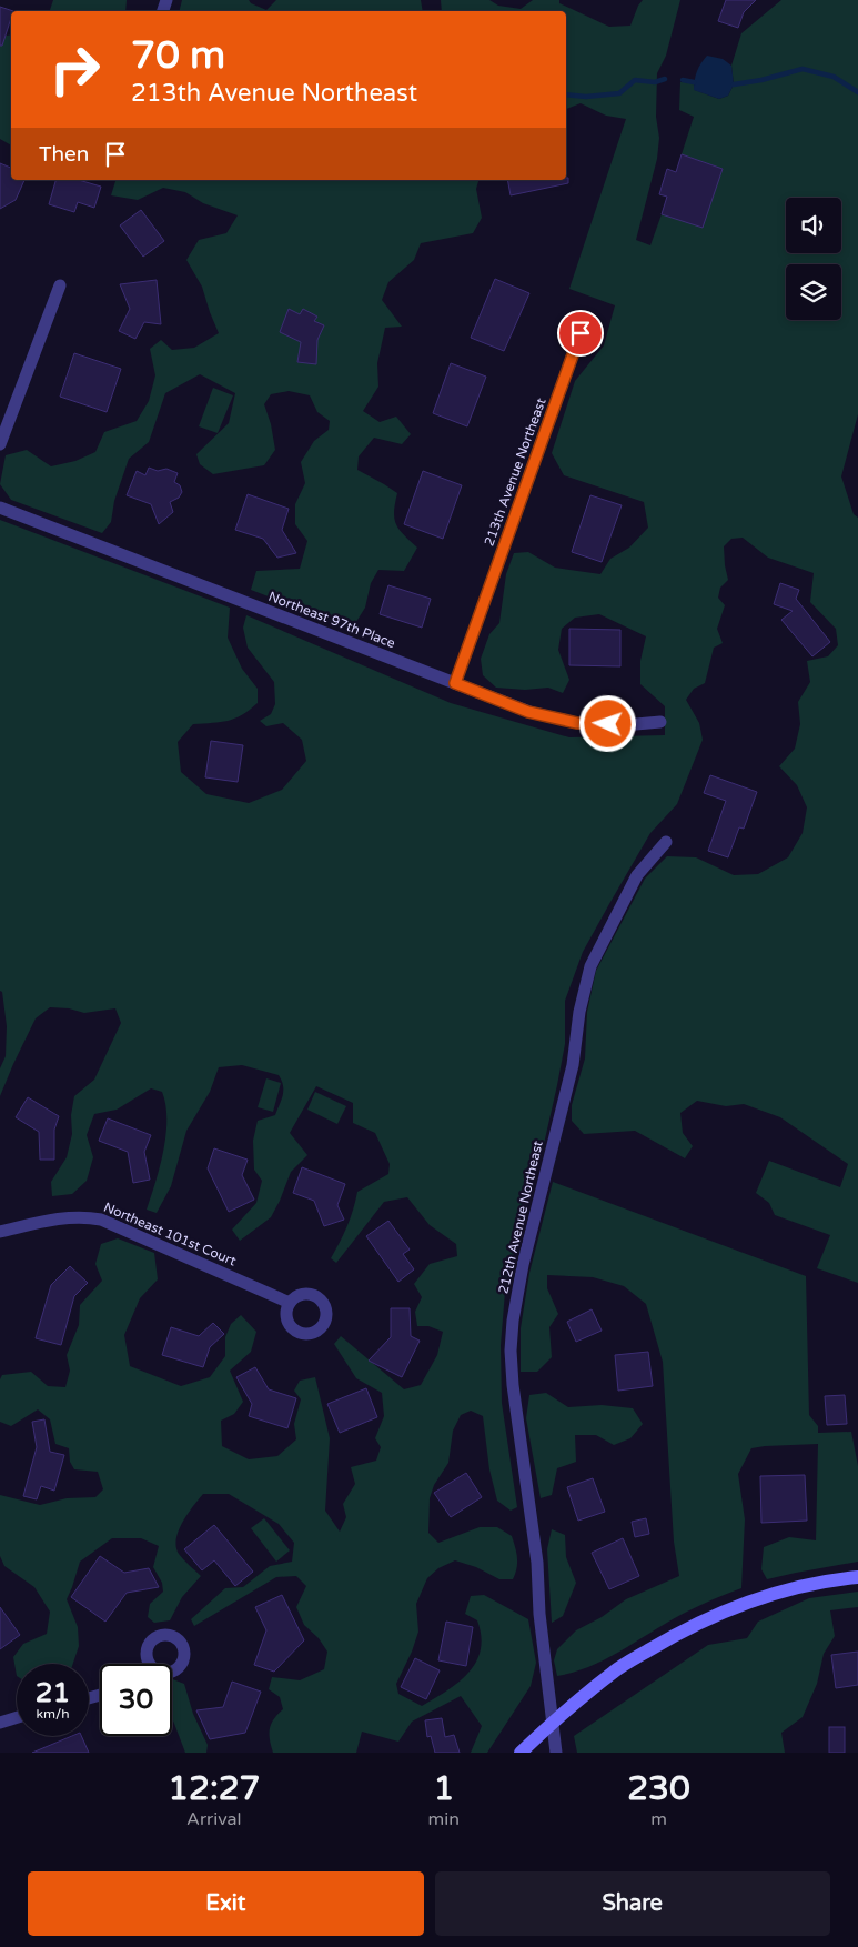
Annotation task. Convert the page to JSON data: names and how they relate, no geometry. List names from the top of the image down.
{
  "streets": {
    "street": [
      "213th Avenue Northeast",
      "Northeast 97th Place",
      "212th Avenue Northeast",
      "Northeast 101st Court"
    ]
  },
  "crossings": [
    ["213th Avenue Northeast", "Northeast 97th Place"]
  ],
  "page": {
    "turn": ["70 m", "213th Avenue Northeast"],
    "then": "Then",
    "speed": "21 km/h",
    "limit": "30",
    "eta": [
      "12:27",
      "Arrival",
      "1",
      "min",
      "230",
      "m"
    ],
    "buttons": ["Exit", "Share"]
  }
}
